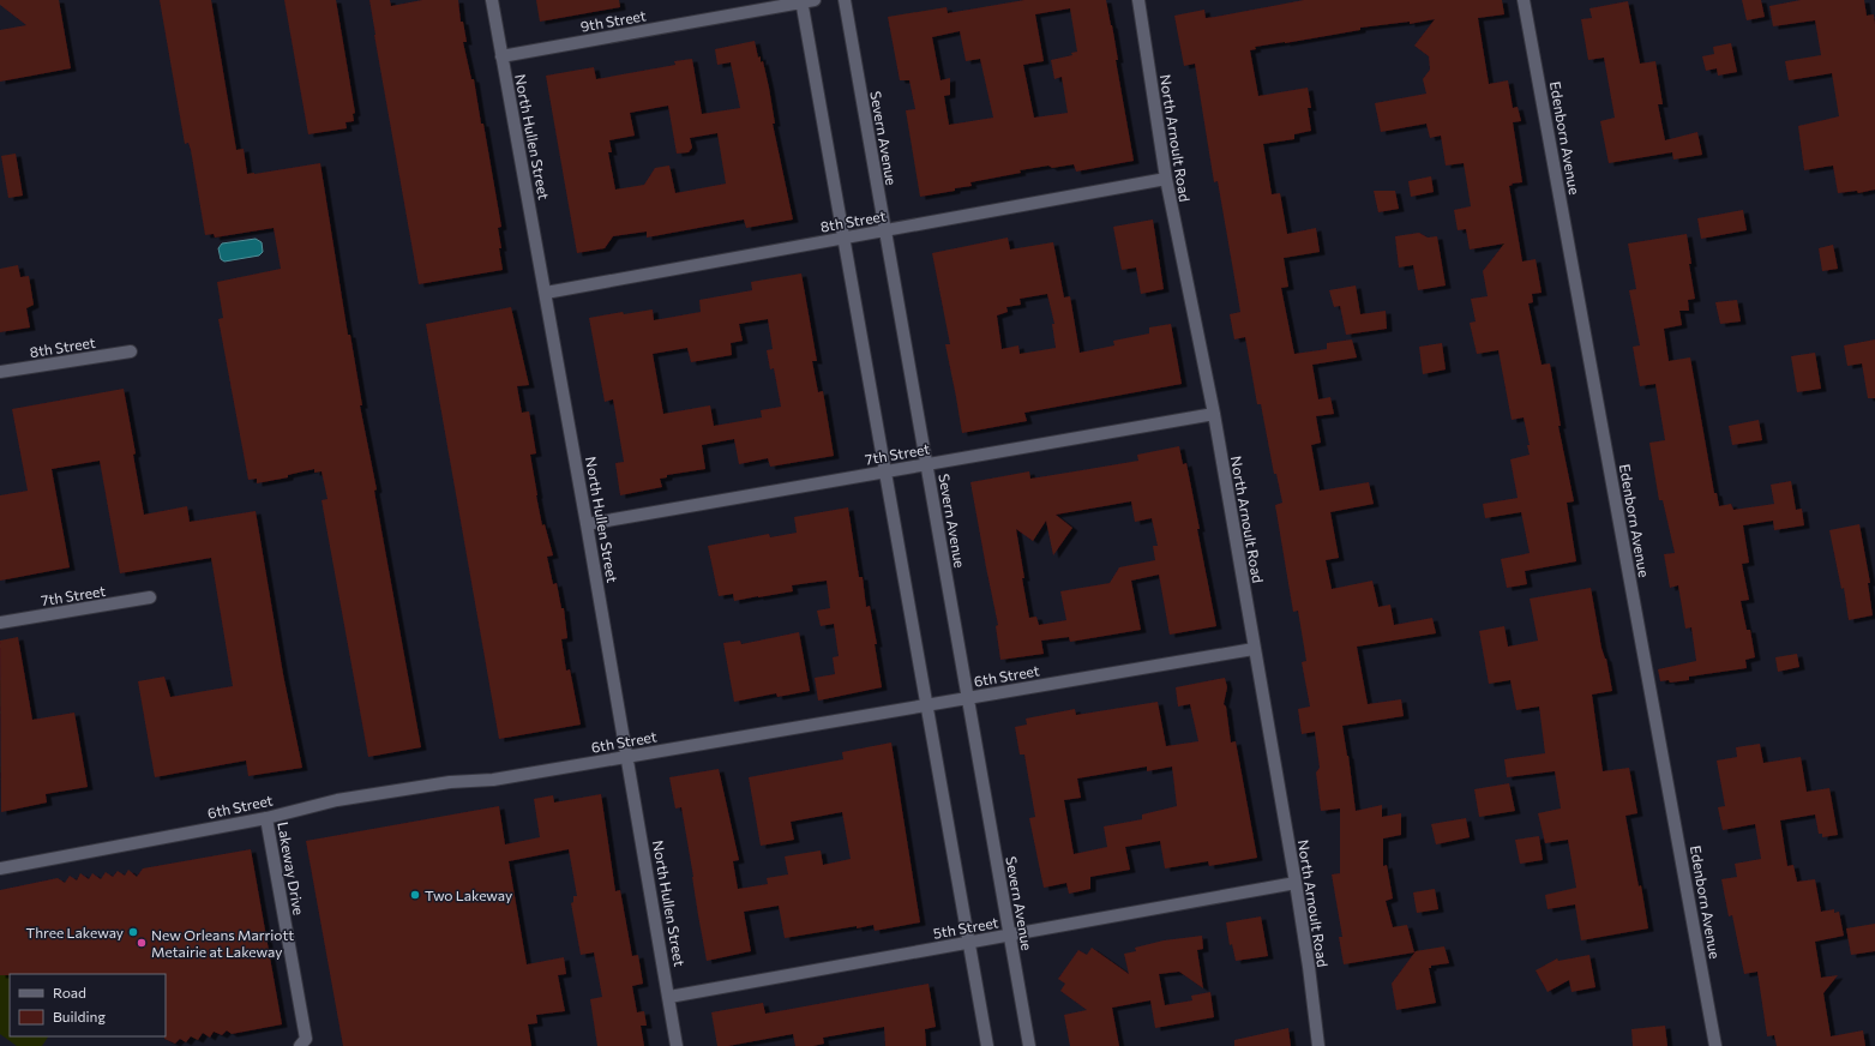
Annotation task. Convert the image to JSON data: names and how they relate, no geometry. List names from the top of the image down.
{
  "streets": {
    "street": [
      "9th Street",
      "North Hullen Street",
      "Severn Avenue",
      "North Arnoult Road",
      "Edenborn Avenue",
      "8th Street",
      "7th Street",
      "6th Street",
      "Lakeway Drive",
      "5th Street"
    ]
  },
  "crossings": [
    ["9th Street", "North Hullen Street"],
    ["North Hullen Street", "8th Street"],
    ["North Hullen Street", "7th Street"],
    ["North Hullen Street", "6th Street"],
    ["North Hullen Street", "5th Street"],
    ["Severn Avenue", "8th Street"],
    ["Severn Avenue", "7th Street"],
    ["Severn Avenue", "6th Street"],
    ["Severn Avenue", "5th Street"],
    ["North Arnoult Road", "8th Street"],
    ["North Arnoult Road", "7th Street"],
    ["North Arnoult Road", "6th Street"],
    ["North Arnoult Road", "5th Street"],
    ["6th Street", "Lakeway Drive"]
  ],
  "places": ["Two Lakeway", "Three Lakeway", "New Orleans Marriott Metairie at Lakeway"],
  "legend": ["Road", "Building"]
}
